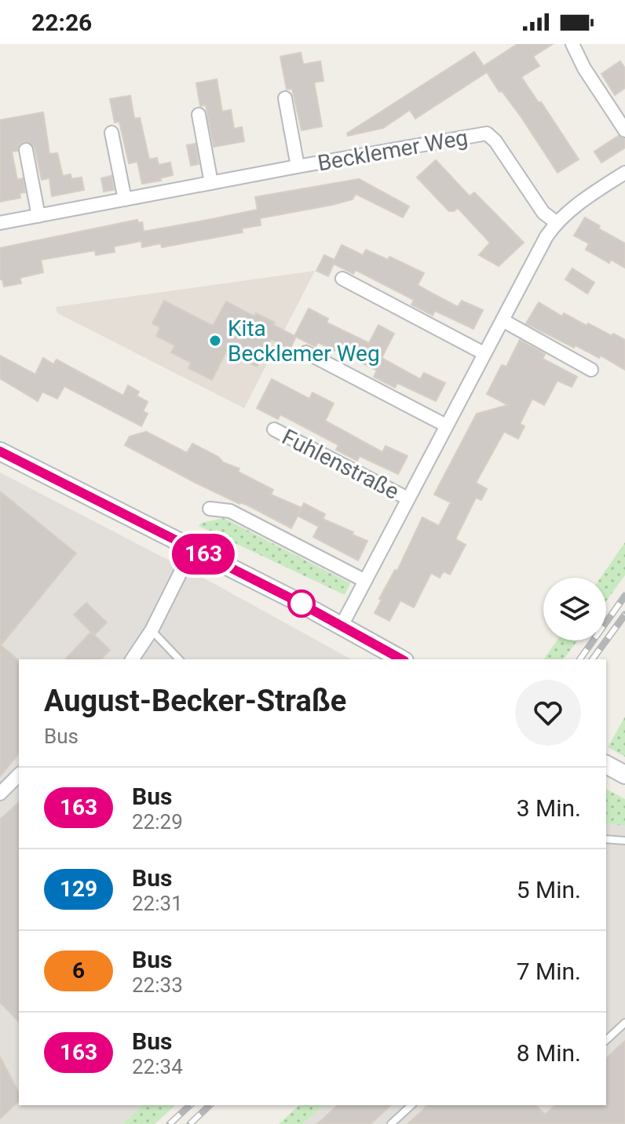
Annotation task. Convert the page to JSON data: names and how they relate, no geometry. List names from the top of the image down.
{
  "streets": {
    "street": ["Becklemer Weg", "Fuhlenstraße"]
  },
  "crossings": [
    ["Becklemer Weg", "Fuhlenstraße"]
  ],
  "places": ["Kita Becklemer Weg"],
  "lines": ["bus line 163"],
  "page": {
    "status": "22:26",
    "on_map": "163",
    "heading": ["August-Becker-Straße", "Bus"],
    "list": [
      {
        "mark": "163",
        "name": "Bus",
        "note": "22:29",
        "value": "3 Min."
      },
      {
        "mark": "129",
        "name": "Bus",
        "note": "22:31",
        "value": "5 Min."
      },
      {
        "mark": "6",
        "name": "Bus",
        "note": "22:33",
        "value": "7 Min."
      },
      {
        "mark": "163",
        "name": "Bus",
        "note": "22:34",
        "value": "8 Min."
      }
    ]
  }
}
